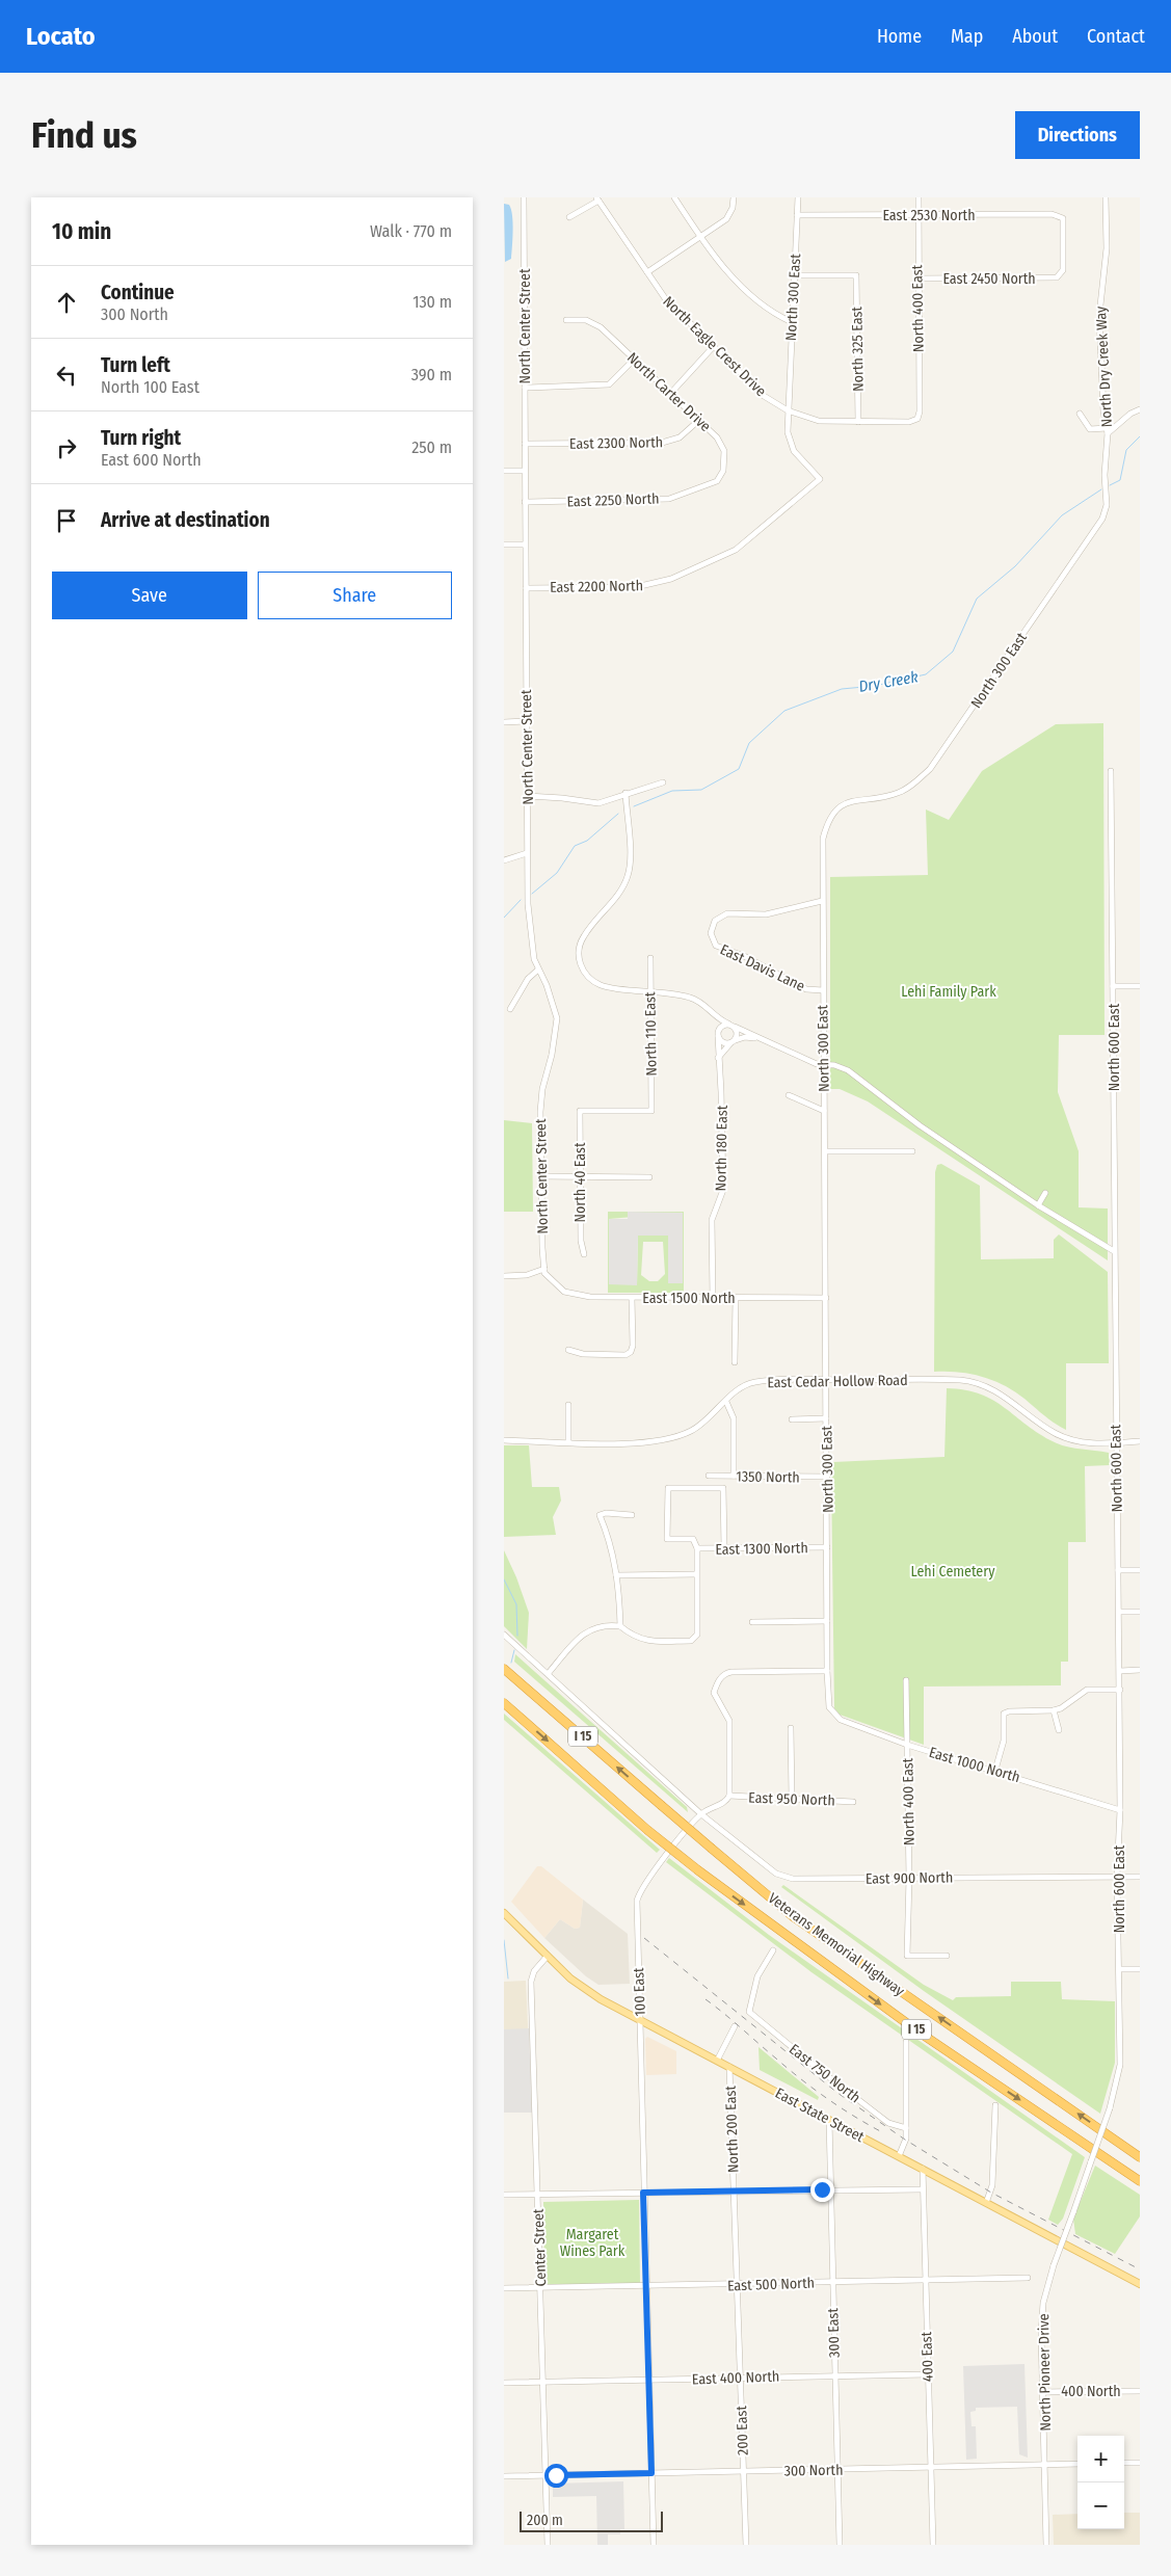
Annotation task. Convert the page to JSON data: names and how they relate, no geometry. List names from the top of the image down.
{
  "streets": {
    "highway": ["I 15", "Veterans Memorial Highway"],
    "main road": ["East State Street"],
    "street": [
      "East 2530 North",
      "East 2450 North",
      "North 300 East",
      "North 400 East",
      "North Center Street",
      "North Eagle Crest Drive",
      "North 325 East",
      "North Dry Creek Way",
      "North Carter Drive",
      "East 2300 North",
      "East 2250 North",
      "East 2200 North",
      "East Davis Lane",
      "North 110 East",
      "North 600 East",
      "North 180 East",
      "North 40 East",
      "East 1500 North",
      "East Cedar Hollow Road",
      "1350 North",
      "East 1300 North",
      "East 1000 North",
      "East 950 North",
      "East 900 North",
      "100 East",
      "East 750 North",
      "North 200 East",
      "Center Street",
      "East 500 North",
      "300 East",
      "400 East",
      "North Pioneer Drive",
      "East 400 North",
      "400 North",
      "200 East",
      "300 North"
    ]
  },
  "crossings": [
    ["East 2530 North", "East 2450 North"],
    ["East 2530 North", "North 300 East"],
    ["East 2530 North", "North 400 East"],
    ["East 2450 North", "North 400 East"],
    ["North 300 East", "North Eagle Crest Drive"],
    ["North 300 East", "North 325 East"],
    ["North 300 East", "North Dry Creek Way"],
    ["North 300 East", "East 2200 North"],
    ["North 300 East", "East Davis Lane"],
    ["North 300 East", "East 1500 North"],
    ["North 300 East", "East Cedar Hollow Road"],
    ["North 300 East", "1350 North"],
    ["North 300 East", "East 1300 North"],
    ["North 300 East", "East 1000 North"],
    ["North 400 East", "North Eagle Crest Drive"],
    ["North 400 East", "East 1000 North"],
    ["North 400 East", "East 900 North"],
    ["North Center Street", "East 2300 North"],
    ["North Center Street", "East 2250 North"],
    ["North Center Street", "East 2200 North"],
    ["North Center Street", "East 1500 North"],
    ["North Eagle Crest Drive", "North 325 East"],
    ["North Carter Drive", "East 2300 North"],
    ["North Carter Drive", "East 2250 North"],
    ["North 110 East", "North 40 East"],
    ["North 600 East", "East Cedar Hollow Road"],
    ["North 600 East", "East 1000 North"],
    ["North 600 East", "East 900 North"],
    ["North 600 East", "North Pioneer Drive"],
    ["North 180 East", "East 1500 North"],
    ["East 900 North", "100 East"],
    ["100 East", "East State Street"],
    ["100 East", "East 500 North"],
    ["100 East", "East 400 North"],
    ["100 East", "300 North"],
    ["East State Street", "North 200 East"],
    ["East State Street", "Center Street"],
    ["East State Street", "300 East"],
    ["East State Street", "400 East"],
    ["North 200 East", "200 East"],
    ["Center Street", "East 500 North"],
    ["Center Street", "East 400 North"],
    ["Center Street", "300 North"],
    ["East 500 North", "300 East"],
    ["East 500 North", "400 East"],
    ["East 500 North", "200 East"],
    ["300 East", "East 400 North"],
    ["300 East", "300 North"],
    ["400 East", "East 400 North"],
    ["400 East", "300 North"],
    ["North Pioneer Drive", "400 North"],
    ["North Pioneer Drive", "300 North"],
    ["East 400 North", "200 East"],
    ["200 East", "300 North"]
  ],
  "water": ["Dry Creek"],
  "parks": ["Lehi Family Park", "Lehi Cemetery", "Margaret Wines Park"],
  "scale_bar": "200 m",
  "page": {
    "header": "Locato",
    "nav": [
      "Home",
      "Map",
      "About",
      "Contact"
    ],
    "buttons": [
      "Directions",
      ["Save", "Share"]
    ],
    "title": "Find us",
    "heading": ["10 min", "Walk · 770 m"],
    "list": [
      ["Continue", "300 North", "130 m"],
      ["Turn left", "North 100 East", "390 m"],
      ["Turn right", "East 600 North", "250 m"],
      "Arrive at destination"
    ],
    "map_buttons": ["+", "−"],
    "scale": "200 m"
  }
}
